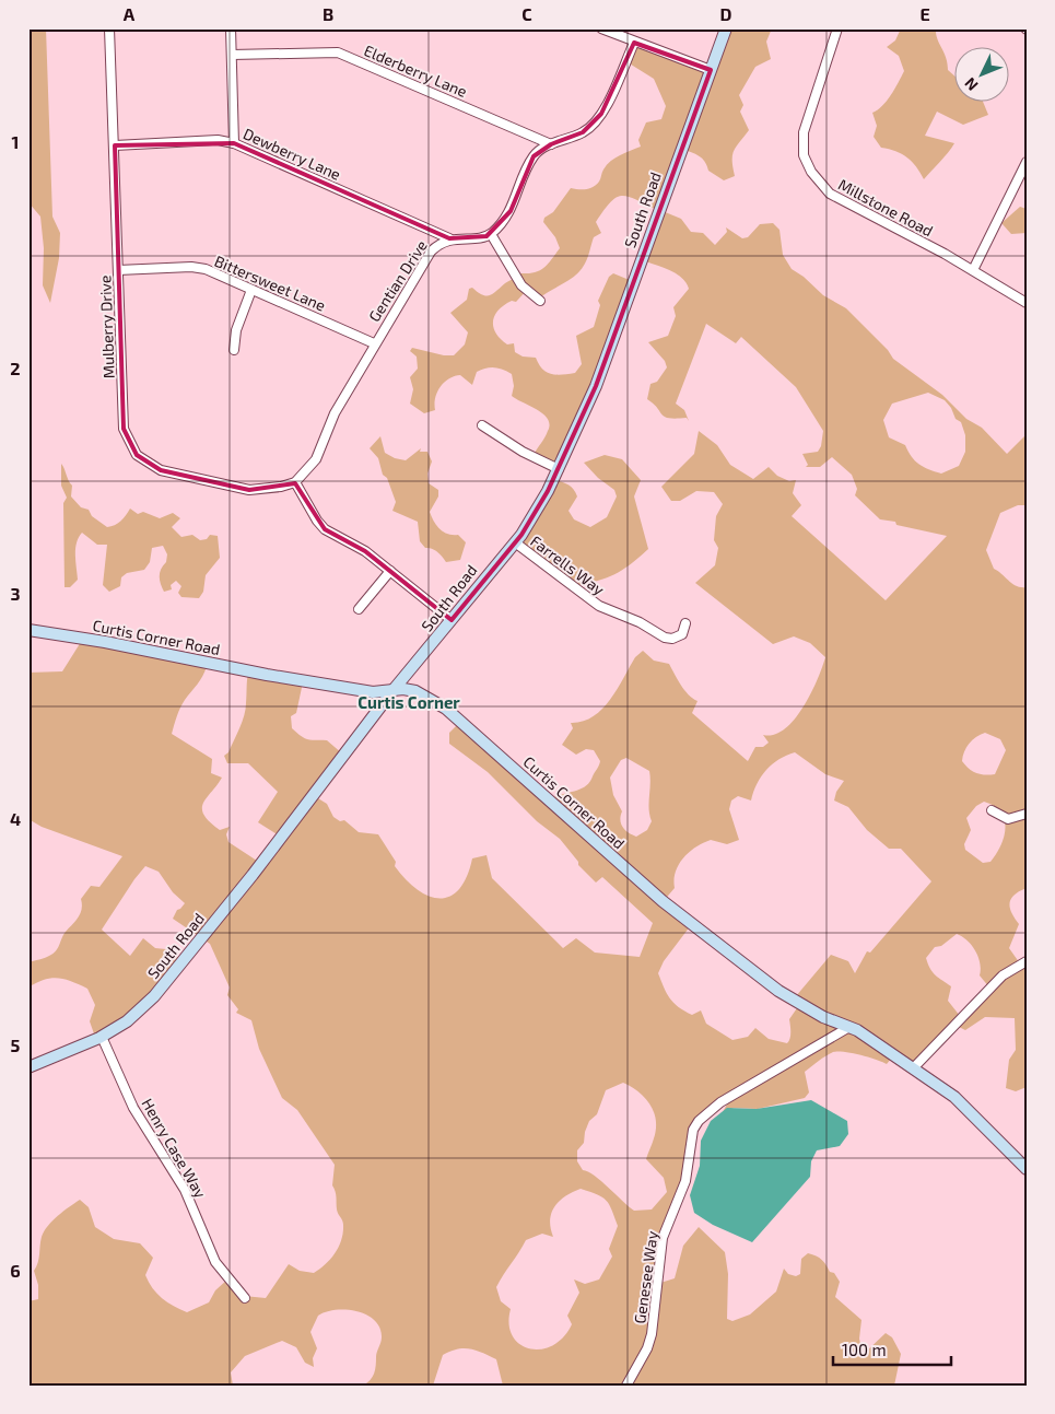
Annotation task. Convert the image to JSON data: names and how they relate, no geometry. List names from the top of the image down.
{
  "streets": {
    "street": [
      "Elderberry Lane",
      "Dewberry Lane",
      "Millstone Road",
      "South Road",
      "Gentian Drive",
      "Bittersweet Lane",
      "Mulberry Drive",
      "Farrells Way",
      "Curtis Corner Road",
      "Henry Case Way",
      "Genesee Way"
    ]
  },
  "crossings": [
    ["Dewberry Lane", "Gentian Drive"],
    ["Dewberry Lane", "Mulberry Drive"],
    ["South Road", "Farrells Way"],
    ["South Road", "Curtis Corner Road"],
    ["South Road", "Henry Case Way"],
    ["Gentian Drive", "Bittersweet Lane"],
    ["Gentian Drive", "Mulberry Drive"],
    ["Bittersweet Lane", "Mulberry Drive"],
    ["Curtis Corner Road", "Genesee Way"]
  ],
  "districts": ["Curtis Corner"],
  "scale_bar": "100 m",
  "north": "bottom left",
  "grid": {
    "columns": [
      "A",
      "B",
      "C",
      "D",
      "E"
    ],
    "rows": [
      "1",
      "2",
      "3",
      "4",
      "5",
      "6"
    ]
  }
}
